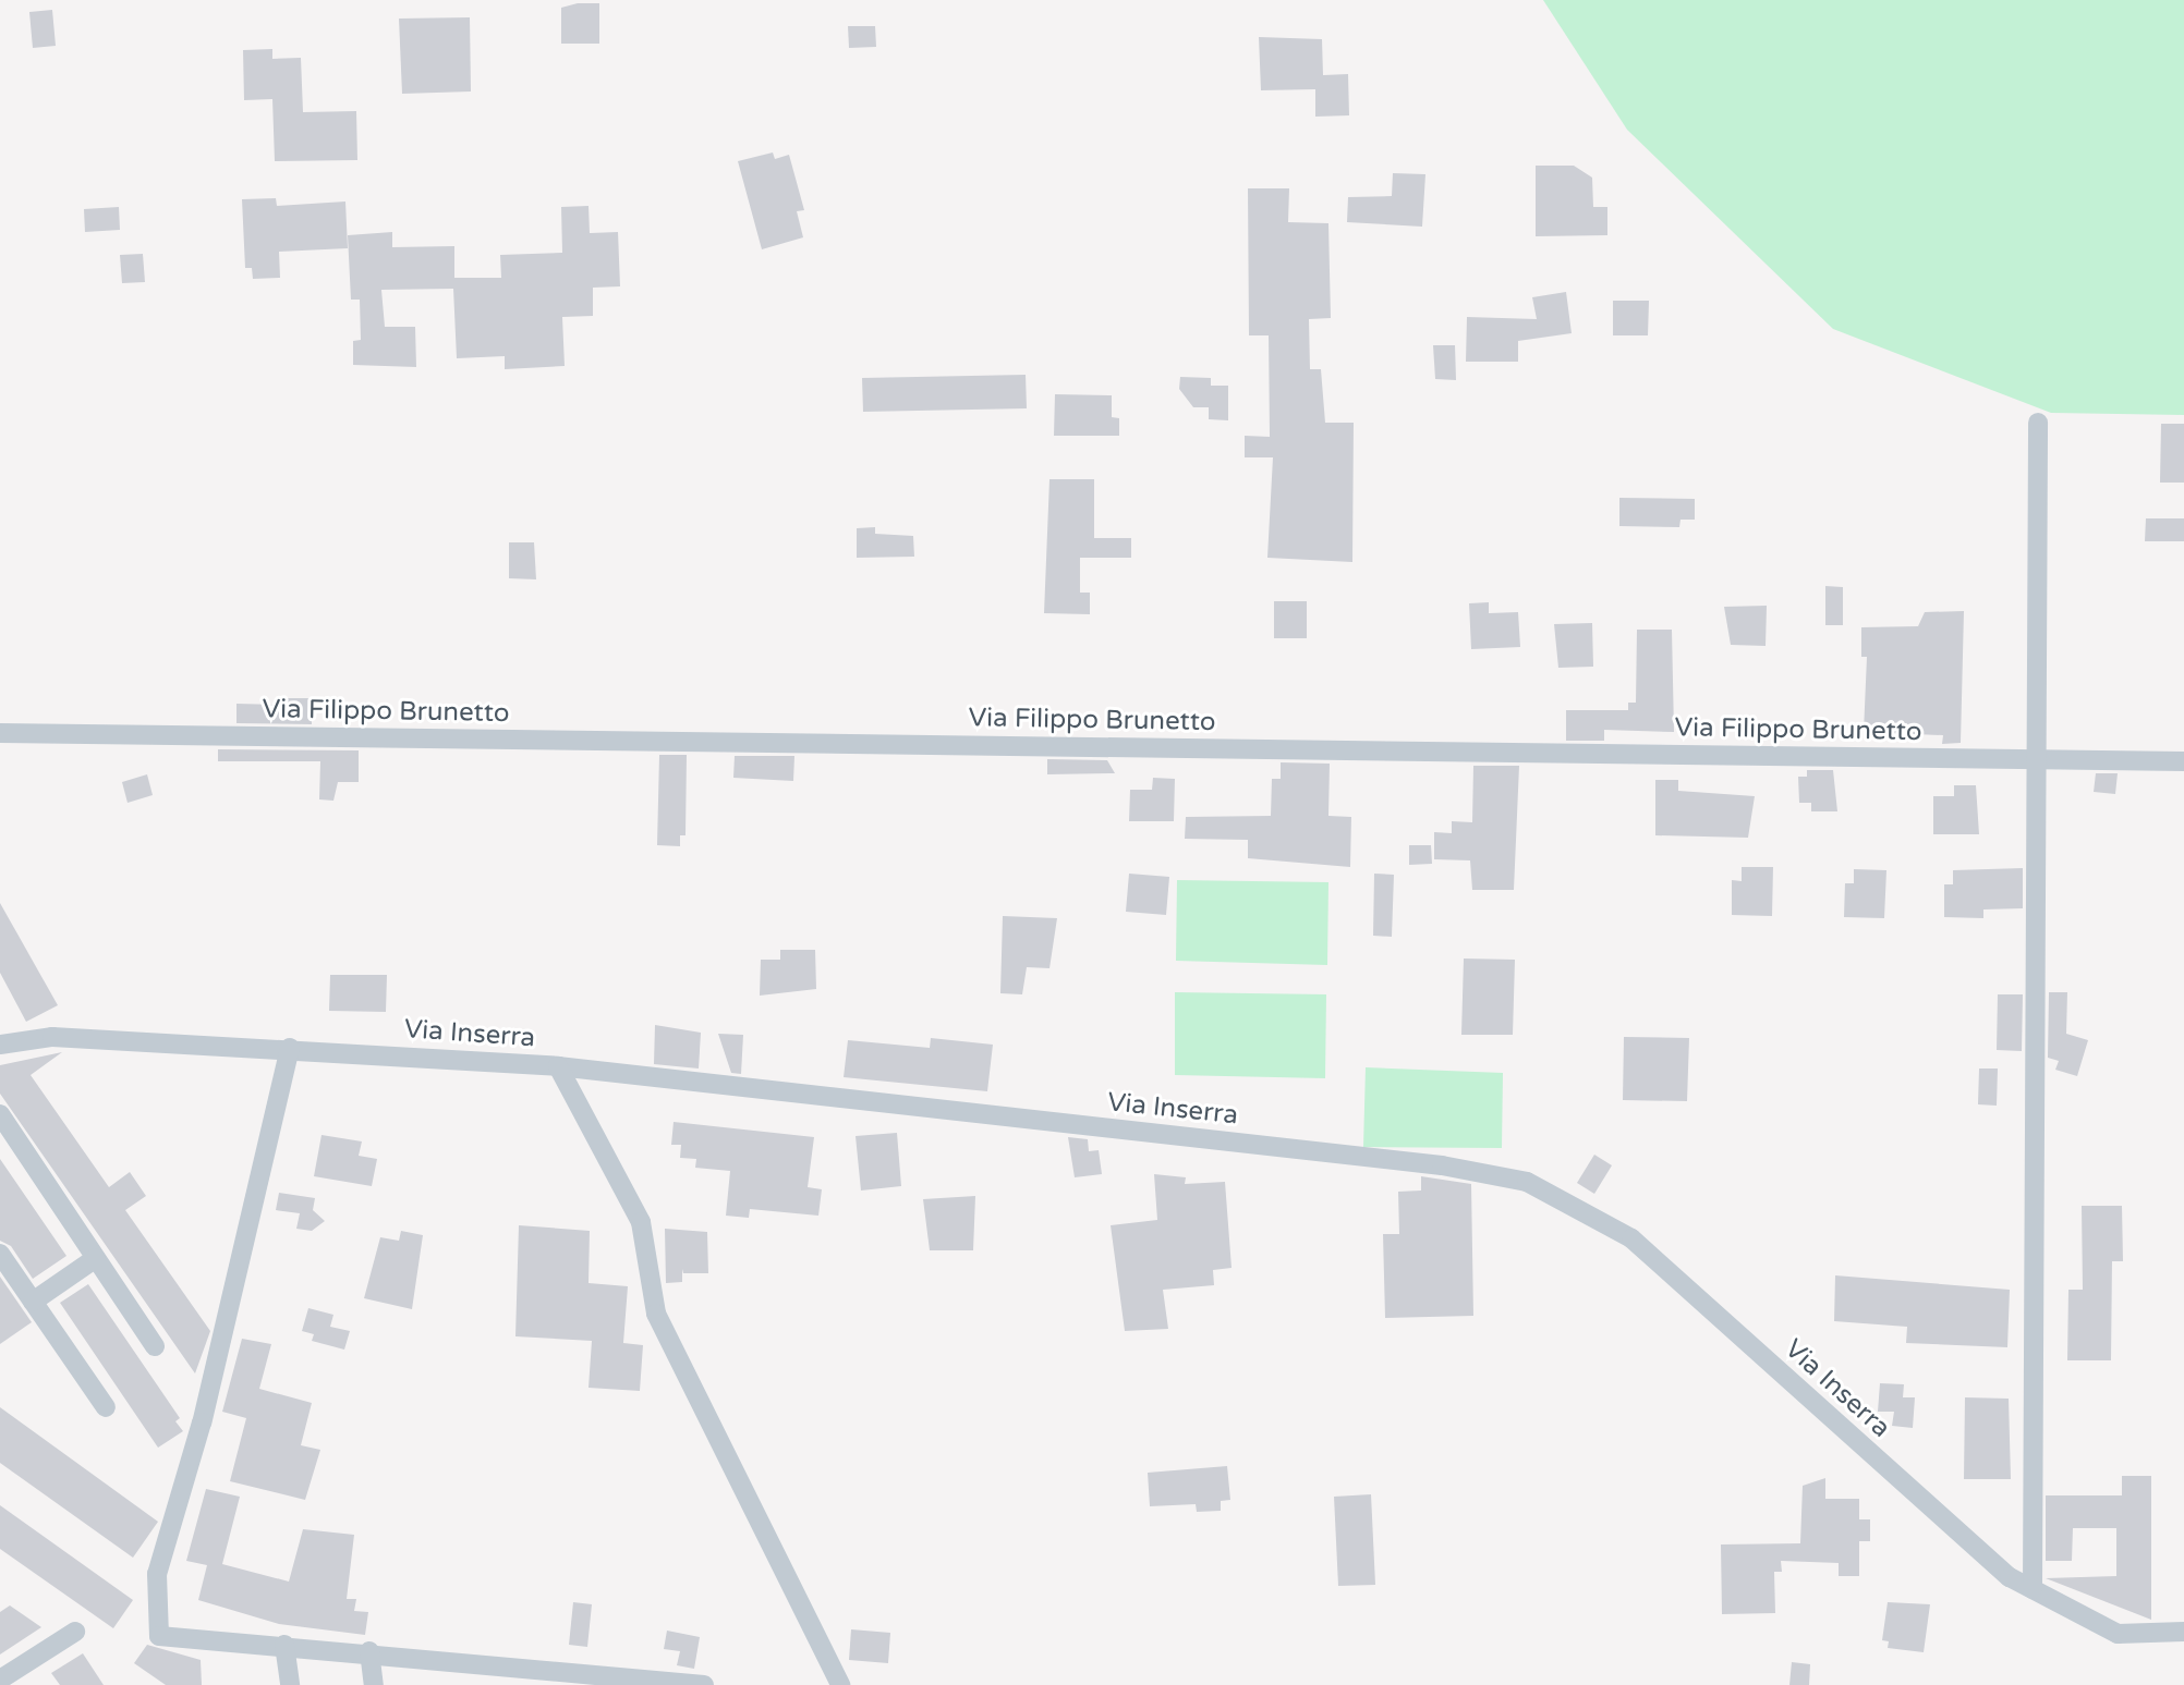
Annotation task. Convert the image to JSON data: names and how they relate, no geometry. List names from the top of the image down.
{
  "streets": {
    "street": ["Via Filippo Brunetto", "Via Inserra"]
  }
}
